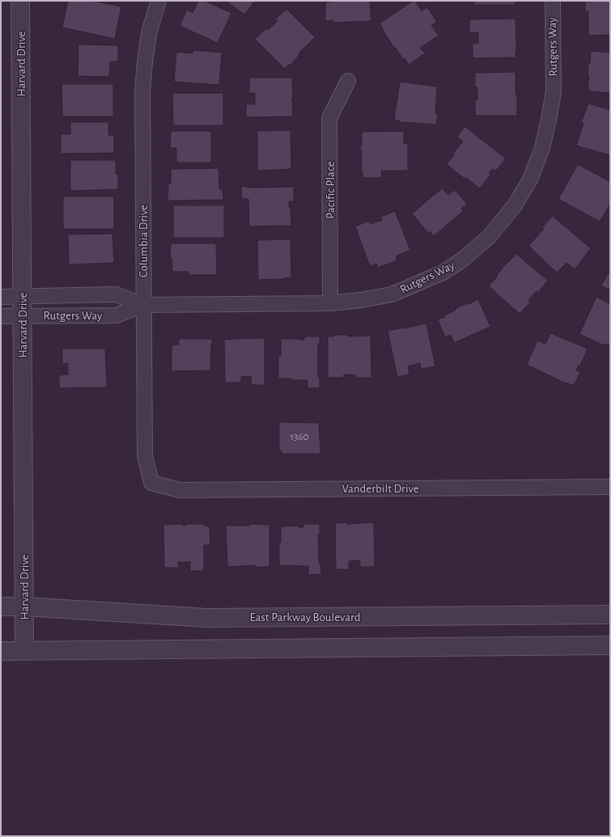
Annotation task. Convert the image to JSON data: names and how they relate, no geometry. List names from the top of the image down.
{
  "streets": {
    "street": [
      "Rutgers Way",
      "Harvard Drive",
      "Pacific Place",
      "Columbia Drive",
      "Vanderbilt Drive",
      "East Parkway Boulevard"
    ]
  },
  "crossings": [
    ["Rutgers Way", "Harvard Drive"],
    ["Rutgers Way", "Pacific Place"],
    ["Rutgers Way", "Columbia Drive"],
    ["Harvard Drive", "East Parkway Boulevard"],
    ["Columbia Drive", "Vanderbilt Drive"]
  ],
  "house_numbers": ["1360"]
}
